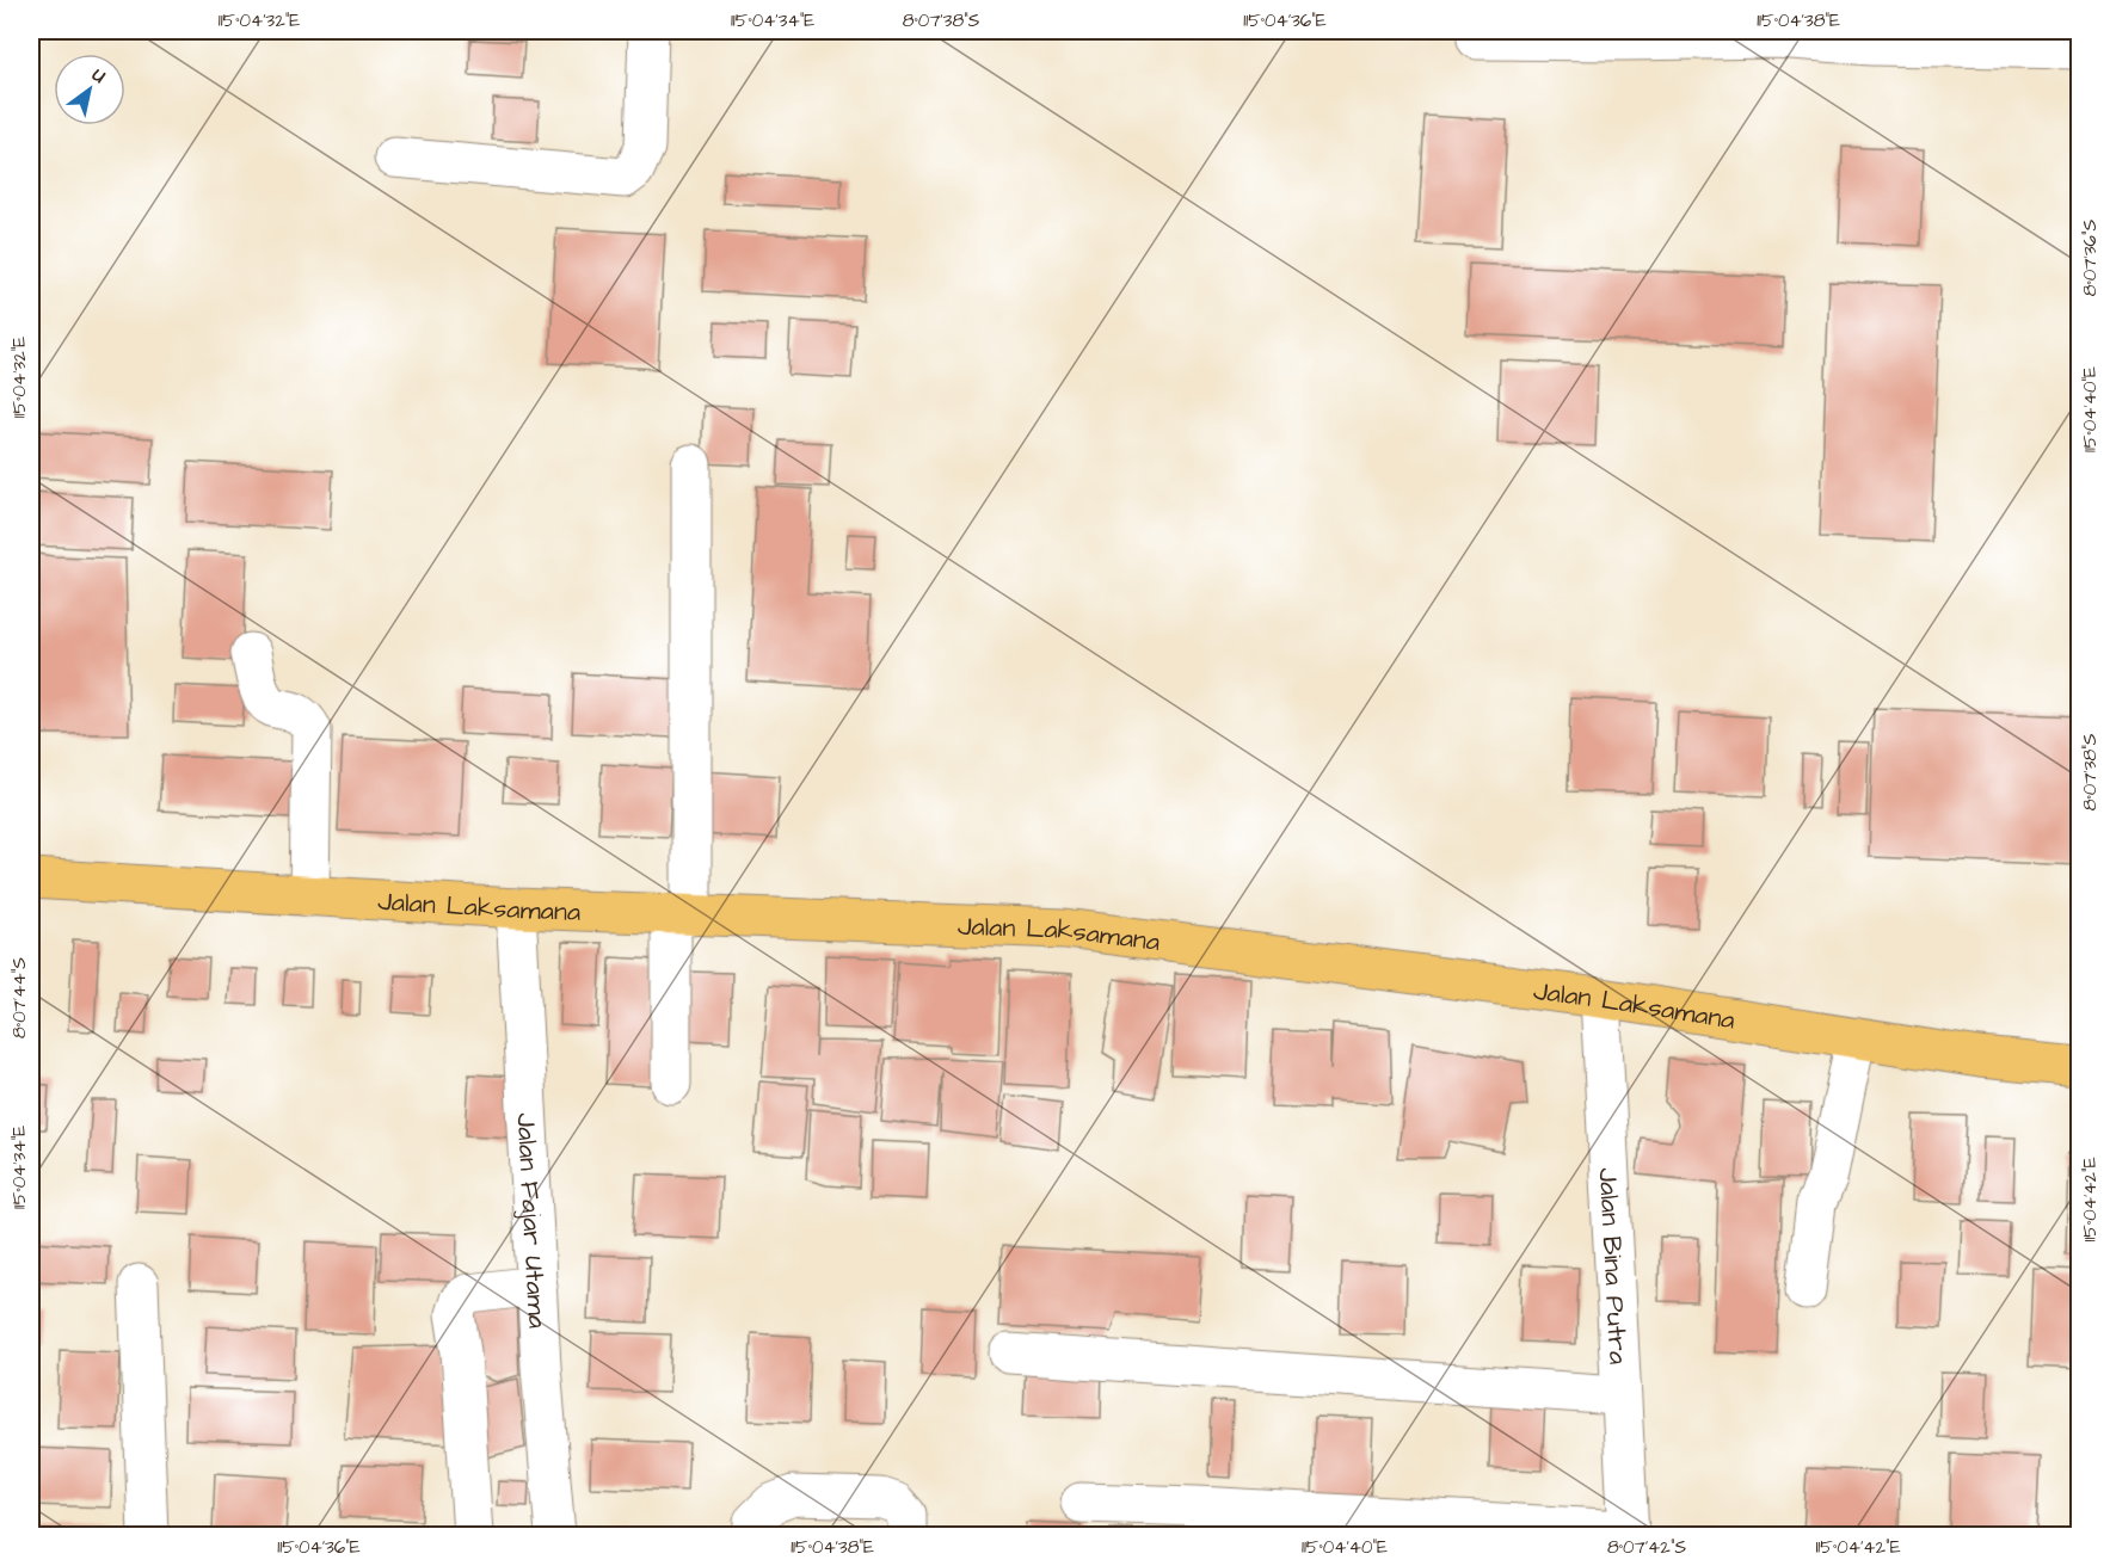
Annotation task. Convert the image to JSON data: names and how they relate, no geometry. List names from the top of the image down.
{
  "streets": {
    "main road": ["Jalan Laksamana"],
    "street": ["Jalan Fajar Utama", "Jalan Bina Putra"]
  },
  "crossings": [
    ["Jalan Laksamana", "Jalan Fajar Utama"],
    ["Jalan Laksamana", "Jalan Bina Putra"]
  ],
  "north": "top right",
  "coordinates": [
    "115°04'32\"E",
    "115°04'34\"E",
    "8°07'38\"S",
    "115°04'36\"E",
    "115°04'38\"E",
    "8°07'36\"S",
    "115°04'40\"E",
    "8°07'44\"S",
    "115°04'42\"E",
    "8°07'42\"S"
  ]
}
